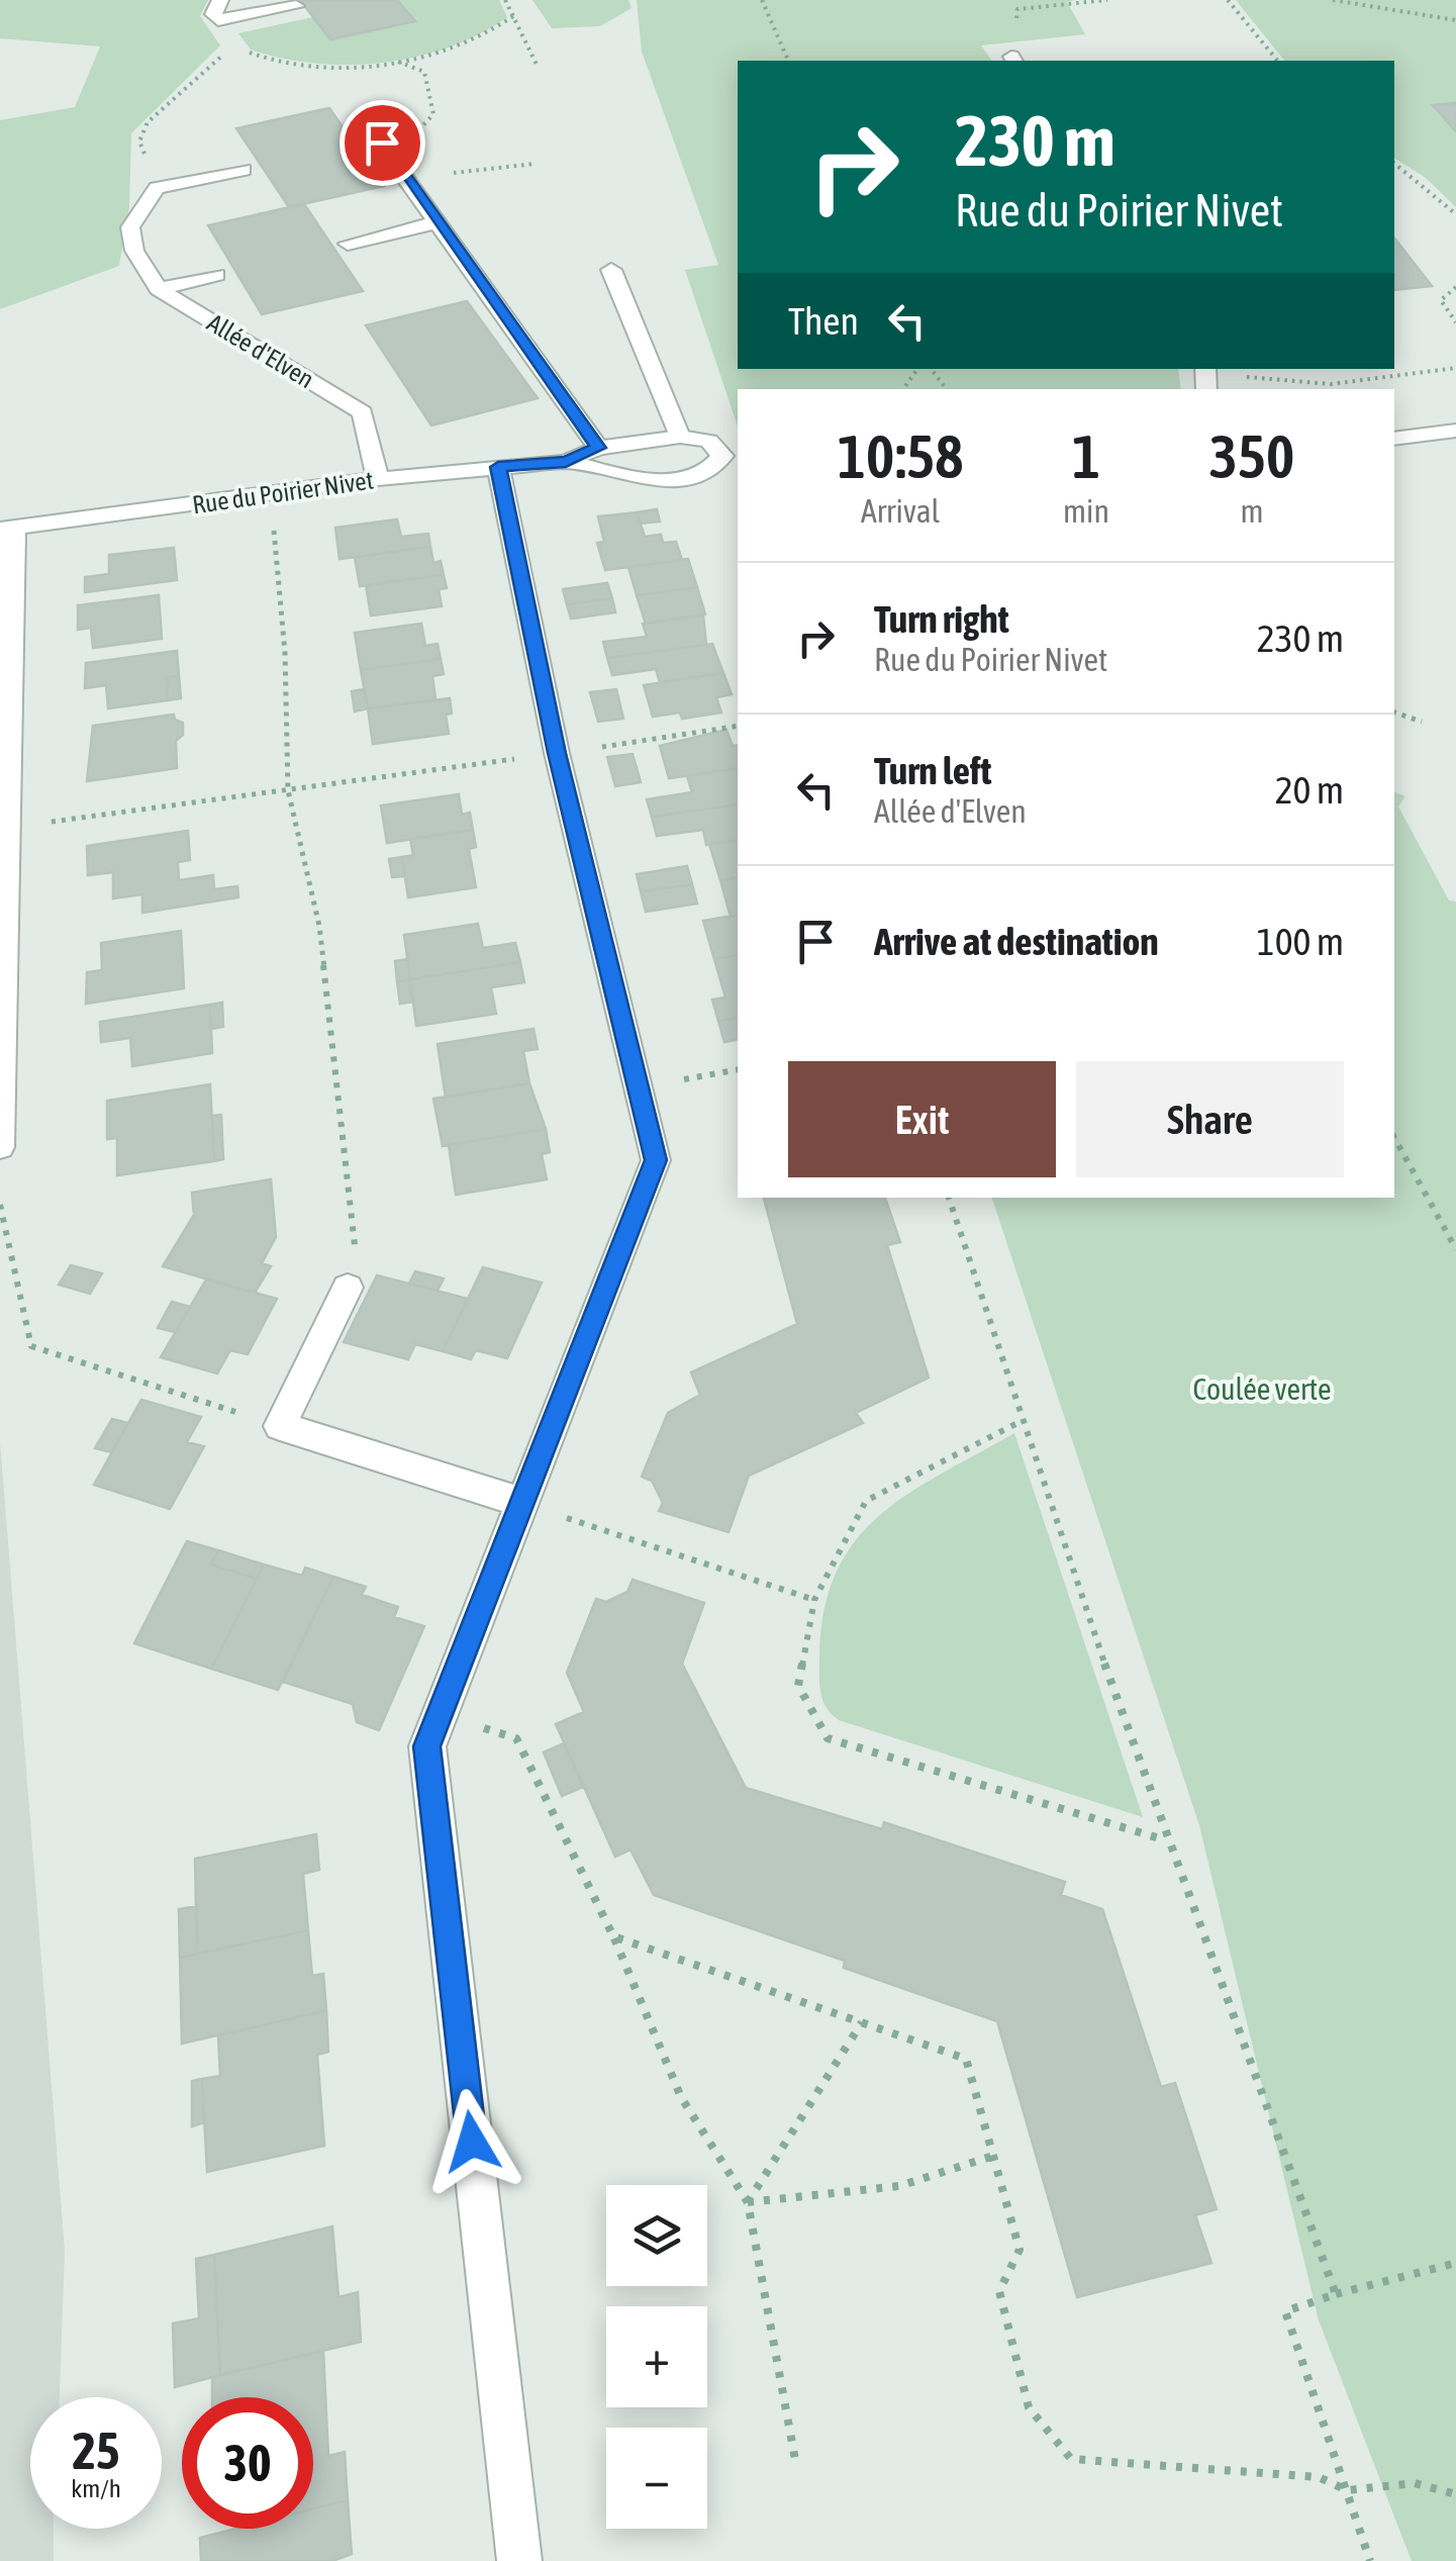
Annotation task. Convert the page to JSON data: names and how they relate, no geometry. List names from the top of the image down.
{
  "streets": {
    "street": ["Allée d'Elven", "Rue du Poirier Nivet"]
  },
  "parks": ["Coulée verte"],
  "page": {
    "turn": ["230 m", "Rue du Poirier Nivet"],
    "then": "Then",
    "eta": [
      "10:58",
      "Arrival",
      "1",
      "min",
      "350",
      "m"
    ],
    "list": [
      {
        "name": "Turn right",
        "note": "Rue du Poirier Nivet",
        "value": "230 m"
      },
      {
        "name": "Turn left",
        "note": "Allée d'Elven",
        "value": "20 m"
      },
      {
        "name": "Arrive at destination",
        "value": "100 m"
      }
    ],
    "buttons": ["Exit", "Share"],
    "map_buttons": ["+", "−"],
    "speed": "25 km/h",
    "limit": "30"
  }
}
